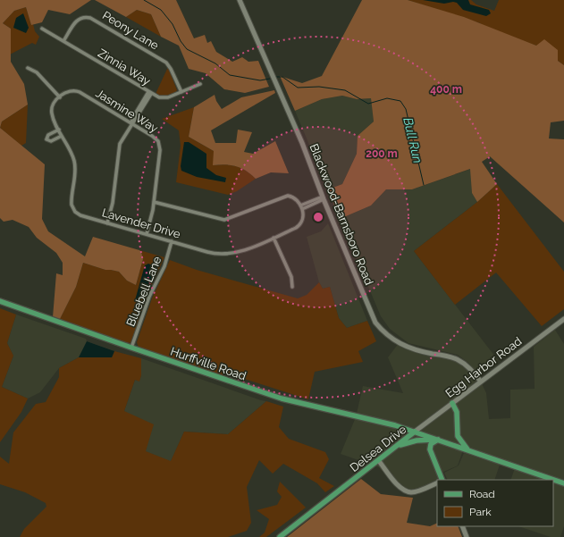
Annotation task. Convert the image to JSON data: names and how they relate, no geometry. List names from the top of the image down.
{
  "streets": {
    "main road": [
      "Blackwood-Barnsboro Road",
      "Hurffville Road",
      "Egg Harbor Road",
      "Delsea Drive"
    ],
    "street": [
      "Peony Lane",
      "Zinnia Way",
      "Jasmine Way",
      "Lavender Drive",
      "Bluebell Lane"
    ]
  },
  "crossings": [
    ["Peony Lane", "Zinnia Way"],
    ["Jasmine Way", "Lavender Drive"],
    ["Blackwood-Barnsboro Road", "Egg Harbor Road"],
    ["Lavender Drive", "Bluebell Lane"],
    ["Bluebell Lane", "Hurffville Road"],
    ["Hurffville Road", "Egg Harbor Road"],
    ["Hurffville Road", "Delsea Drive"],
    ["Egg Harbor Road", "Delsea Drive"]
  ],
  "water": ["Bull Run"],
  "legend": ["Road", "Park"],
  "rings": ["400 m", "200 m"]
}
